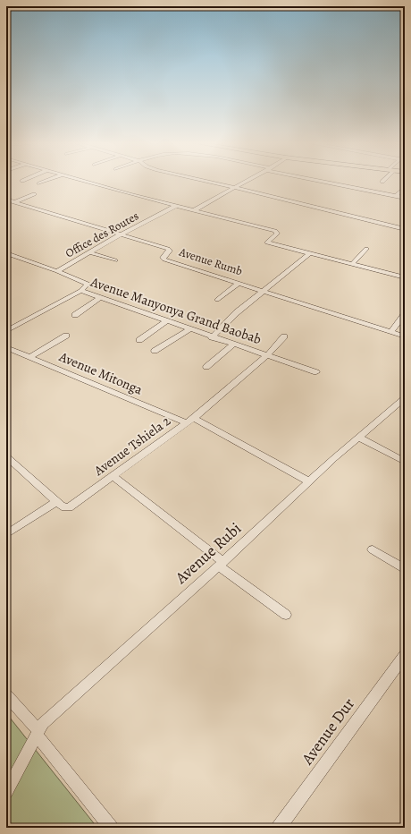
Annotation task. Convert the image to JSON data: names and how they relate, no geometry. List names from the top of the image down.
{
  "streets": {
    "street": [
      "Office des Routes",
      "Avenue Rumb",
      "Avenue Manyonya Grand Baobab",
      "Avenue Mitonga",
      "Avenue Tshiela 2",
      "Avenue Rubi",
      "Avenue Dur"
    ]
  },
  "crossings": [
    ["Office des Routes", "Avenue Rumb"],
    ["Office des Routes", "Avenue Manyonya Grand Baobab"],
    ["Avenue Manyonya Grand Baobab", "Avenue Tshiela 2"],
    ["Avenue Mitonga", "Avenue Tshiela 2"]
  ]
}
